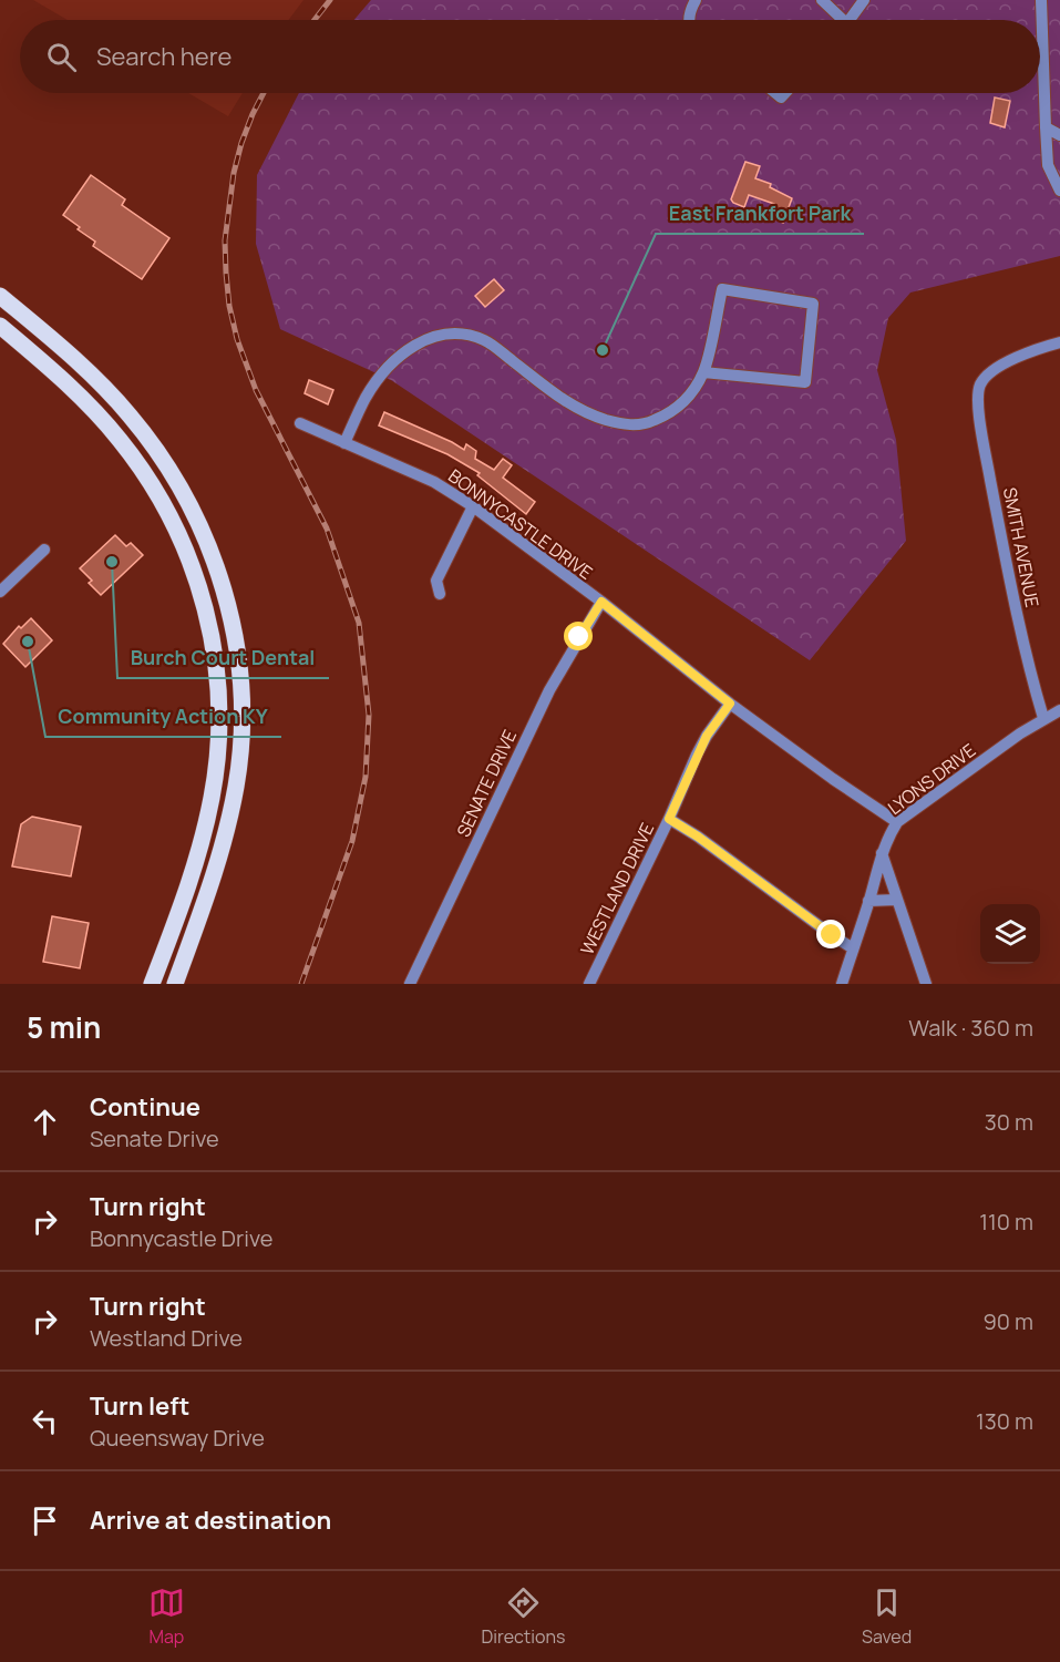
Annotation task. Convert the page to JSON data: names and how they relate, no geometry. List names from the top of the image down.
{
  "streets": {
    "street": [
      "BONNYCASTLE DRIVE",
      "SMITH AVENUE",
      "LYONS DRIVE",
      "SENATE DRIVE",
      "WESTLAND DRIVE"
    ]
  },
  "crossings": [
    ["BONNYCASTLE DRIVE", "LYONS DRIVE"],
    ["BONNYCASTLE DRIVE", "SENATE DRIVE"],
    ["BONNYCASTLE DRIVE", "WESTLAND DRIVE"],
    ["SMITH AVENUE", "LYONS DRIVE"]
  ],
  "places": ["East Frankfort Park", "Burch Court Dental", "Community Action KY"],
  "page": {
    "search": "Search here",
    "heading": ["5 min", "Walk · 360 m"],
    "list": [
      ["Continue", "Senate Drive", "30 m"],
      ["Turn right", "Bonnycastle Drive", "110 m"],
      ["Turn right", "Westland Drive", "90 m"],
      ["Turn left", "Queensway Drive", "130 m"],
      "Arrive at destination"
    ],
    "nav": ["Map", "Directions", "Saved"]
  }
}
